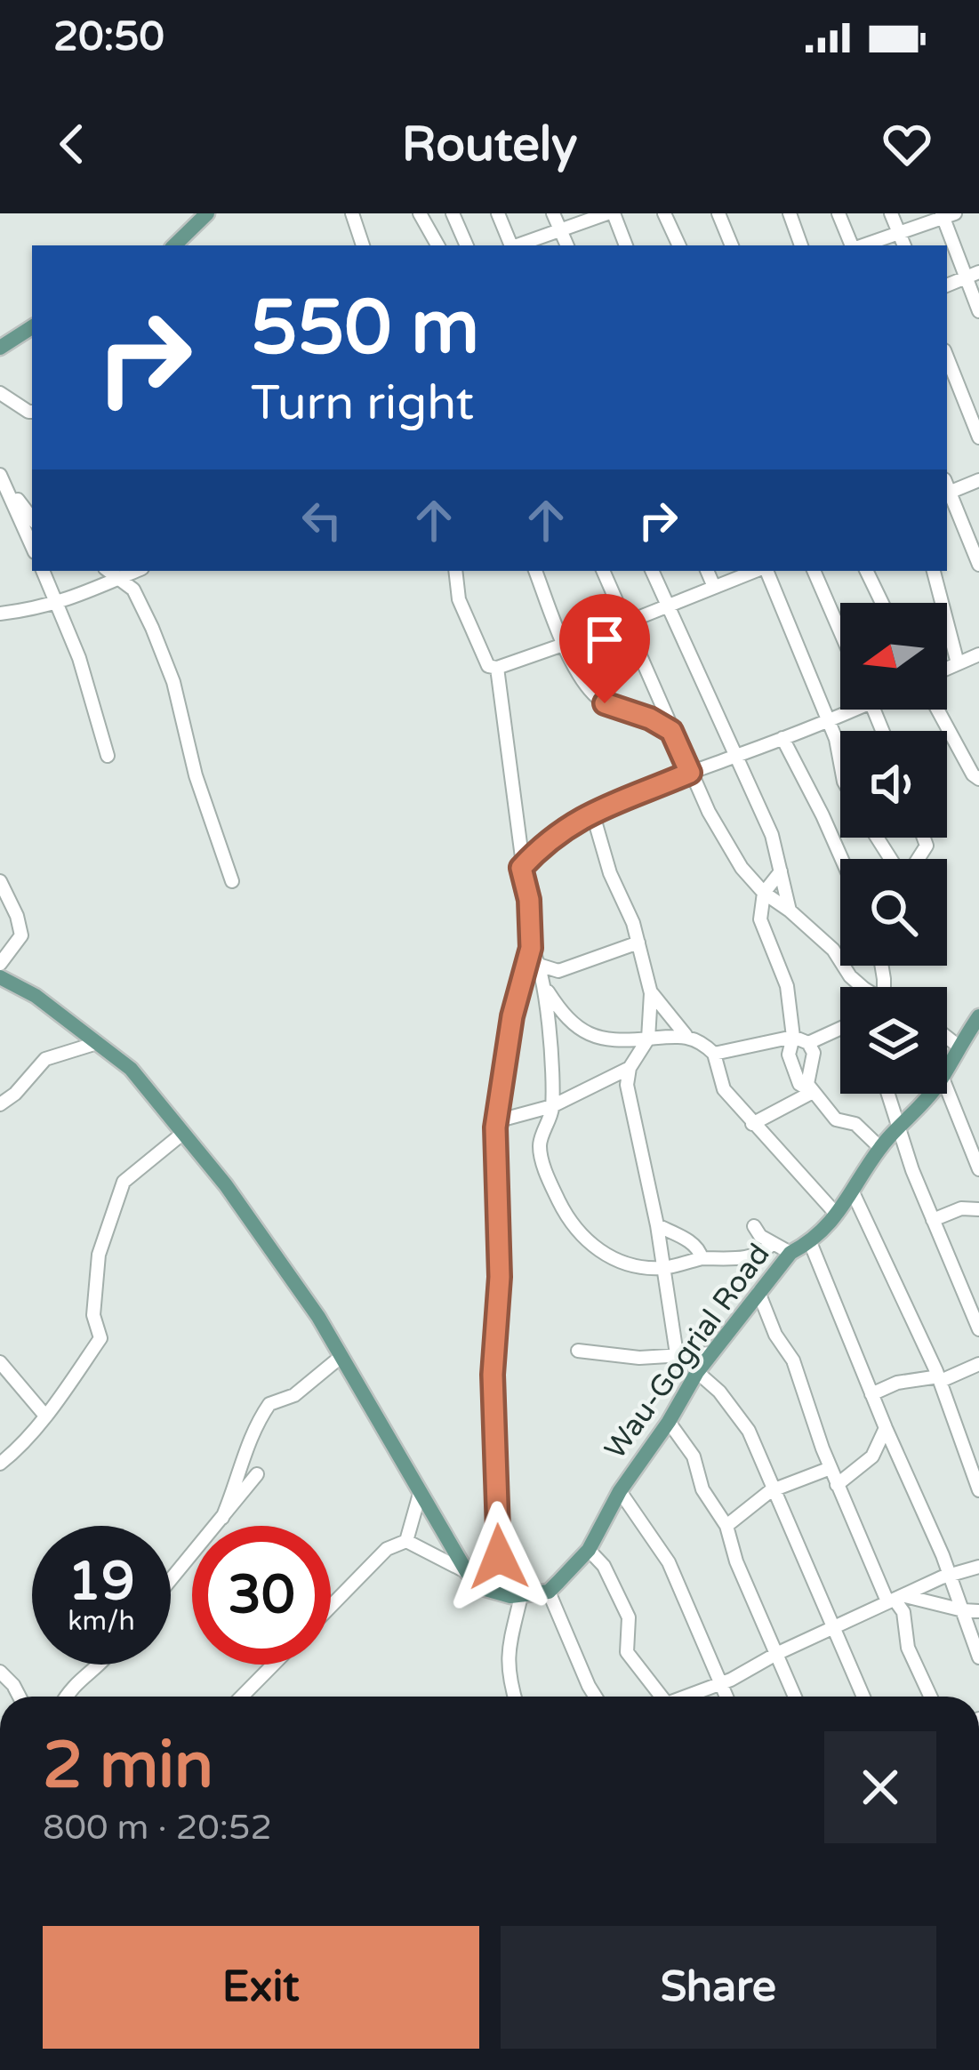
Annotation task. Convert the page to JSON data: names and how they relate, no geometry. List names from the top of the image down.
{
  "streets": {
    "main road": ["Wau-Gogrial Road"]
  },
  "north": "left",
  "page": {
    "status": "20:50",
    "header": "Routely",
    "turn": ["550 m", "Turn right"],
    "speed": "19 km/h",
    "limit": "30",
    "heading": ["2 min", "800 m · 20:52"],
    "buttons": ["Exit", "Share"]
  }
}
